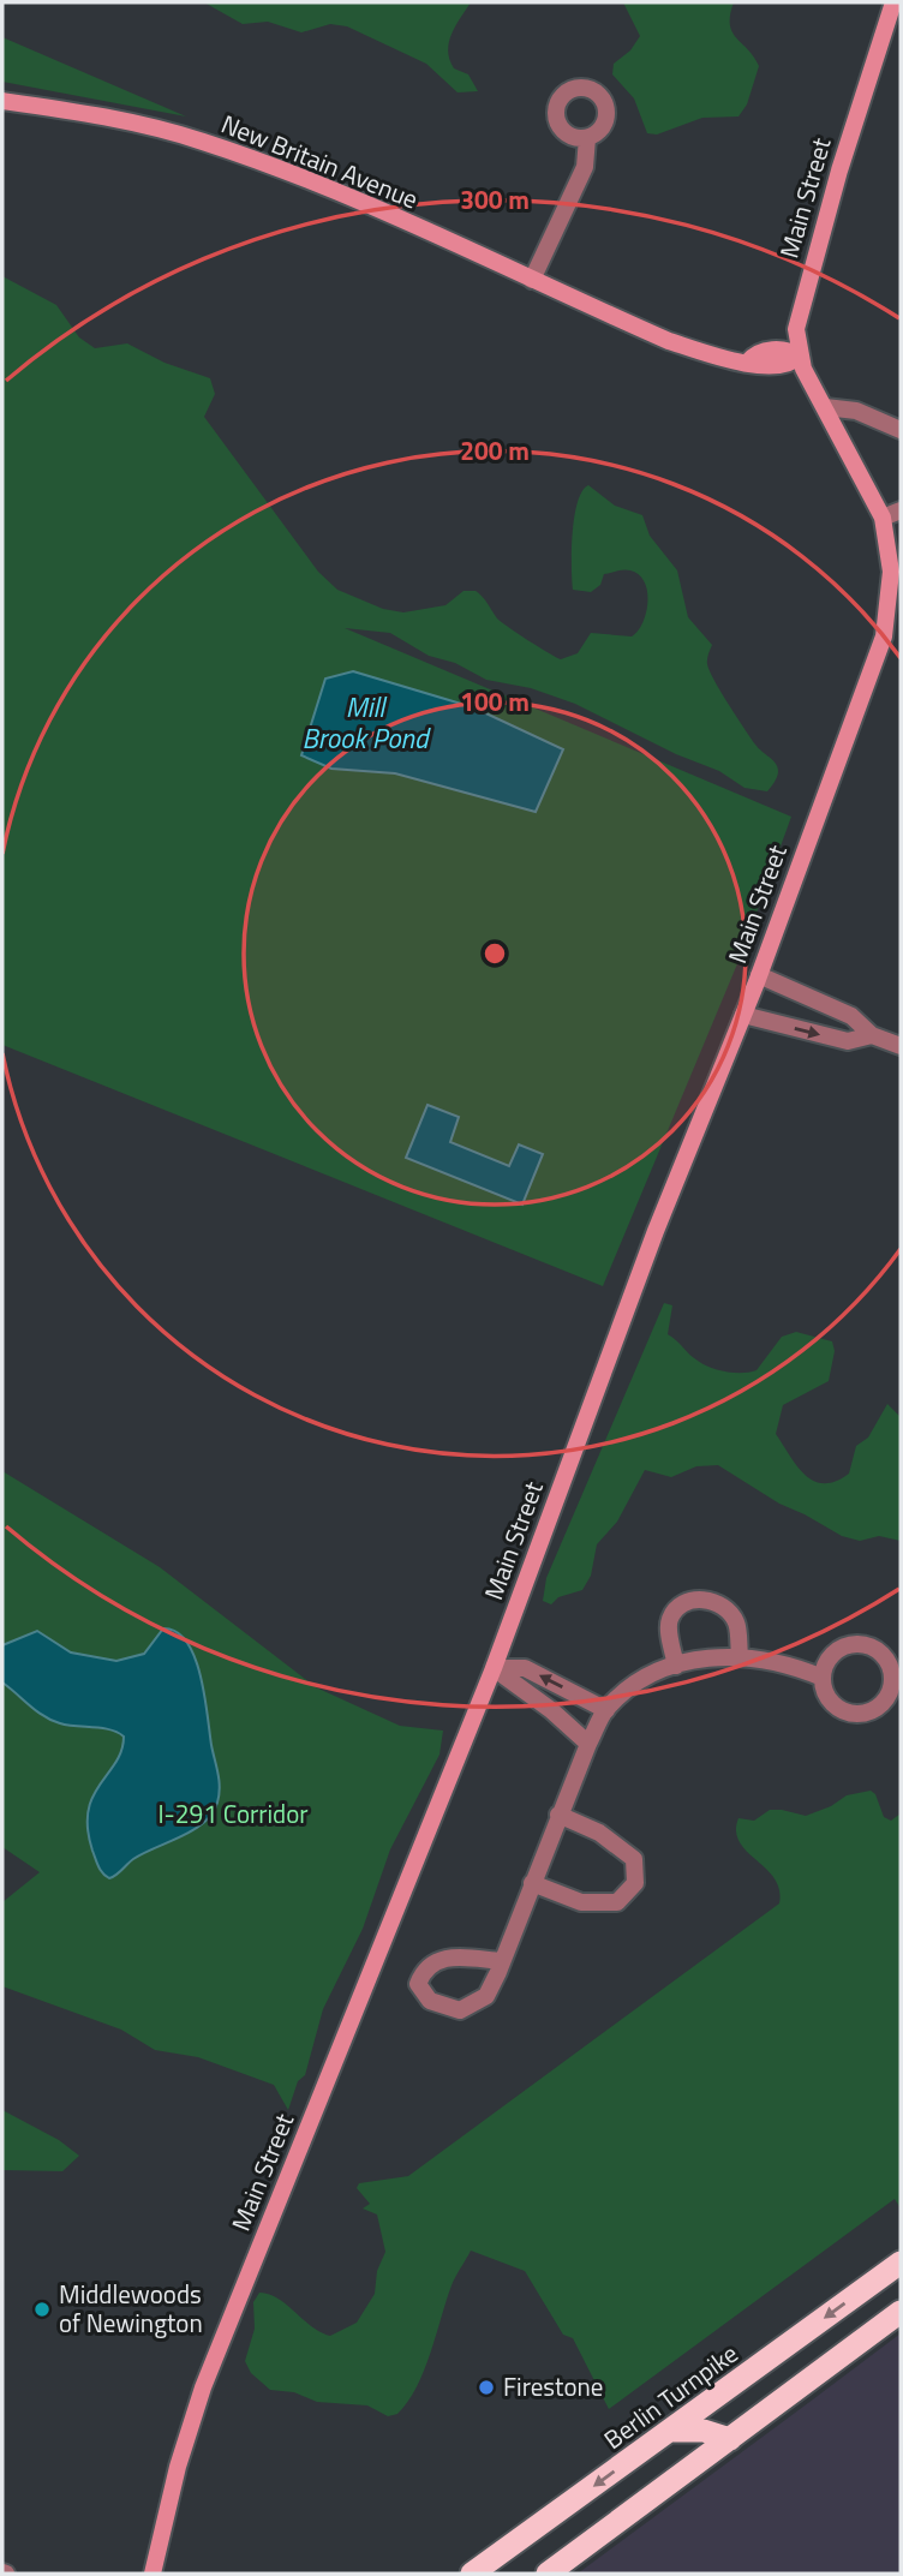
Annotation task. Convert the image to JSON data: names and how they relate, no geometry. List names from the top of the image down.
{
  "streets": {
    "highway": ["Berlin Turnpike"],
    "main road": ["New Britain Avenue", "Main Street"]
  },
  "crossings": [
    ["New Britain Avenue", "Main Street"]
  ],
  "water": ["Mill Brook Pond"],
  "parks": ["I-291 Corridor"],
  "places": ["Middlewoods of Newington", "Firestone"],
  "rings": ["300 m", "200 m", "100 m"]
}
